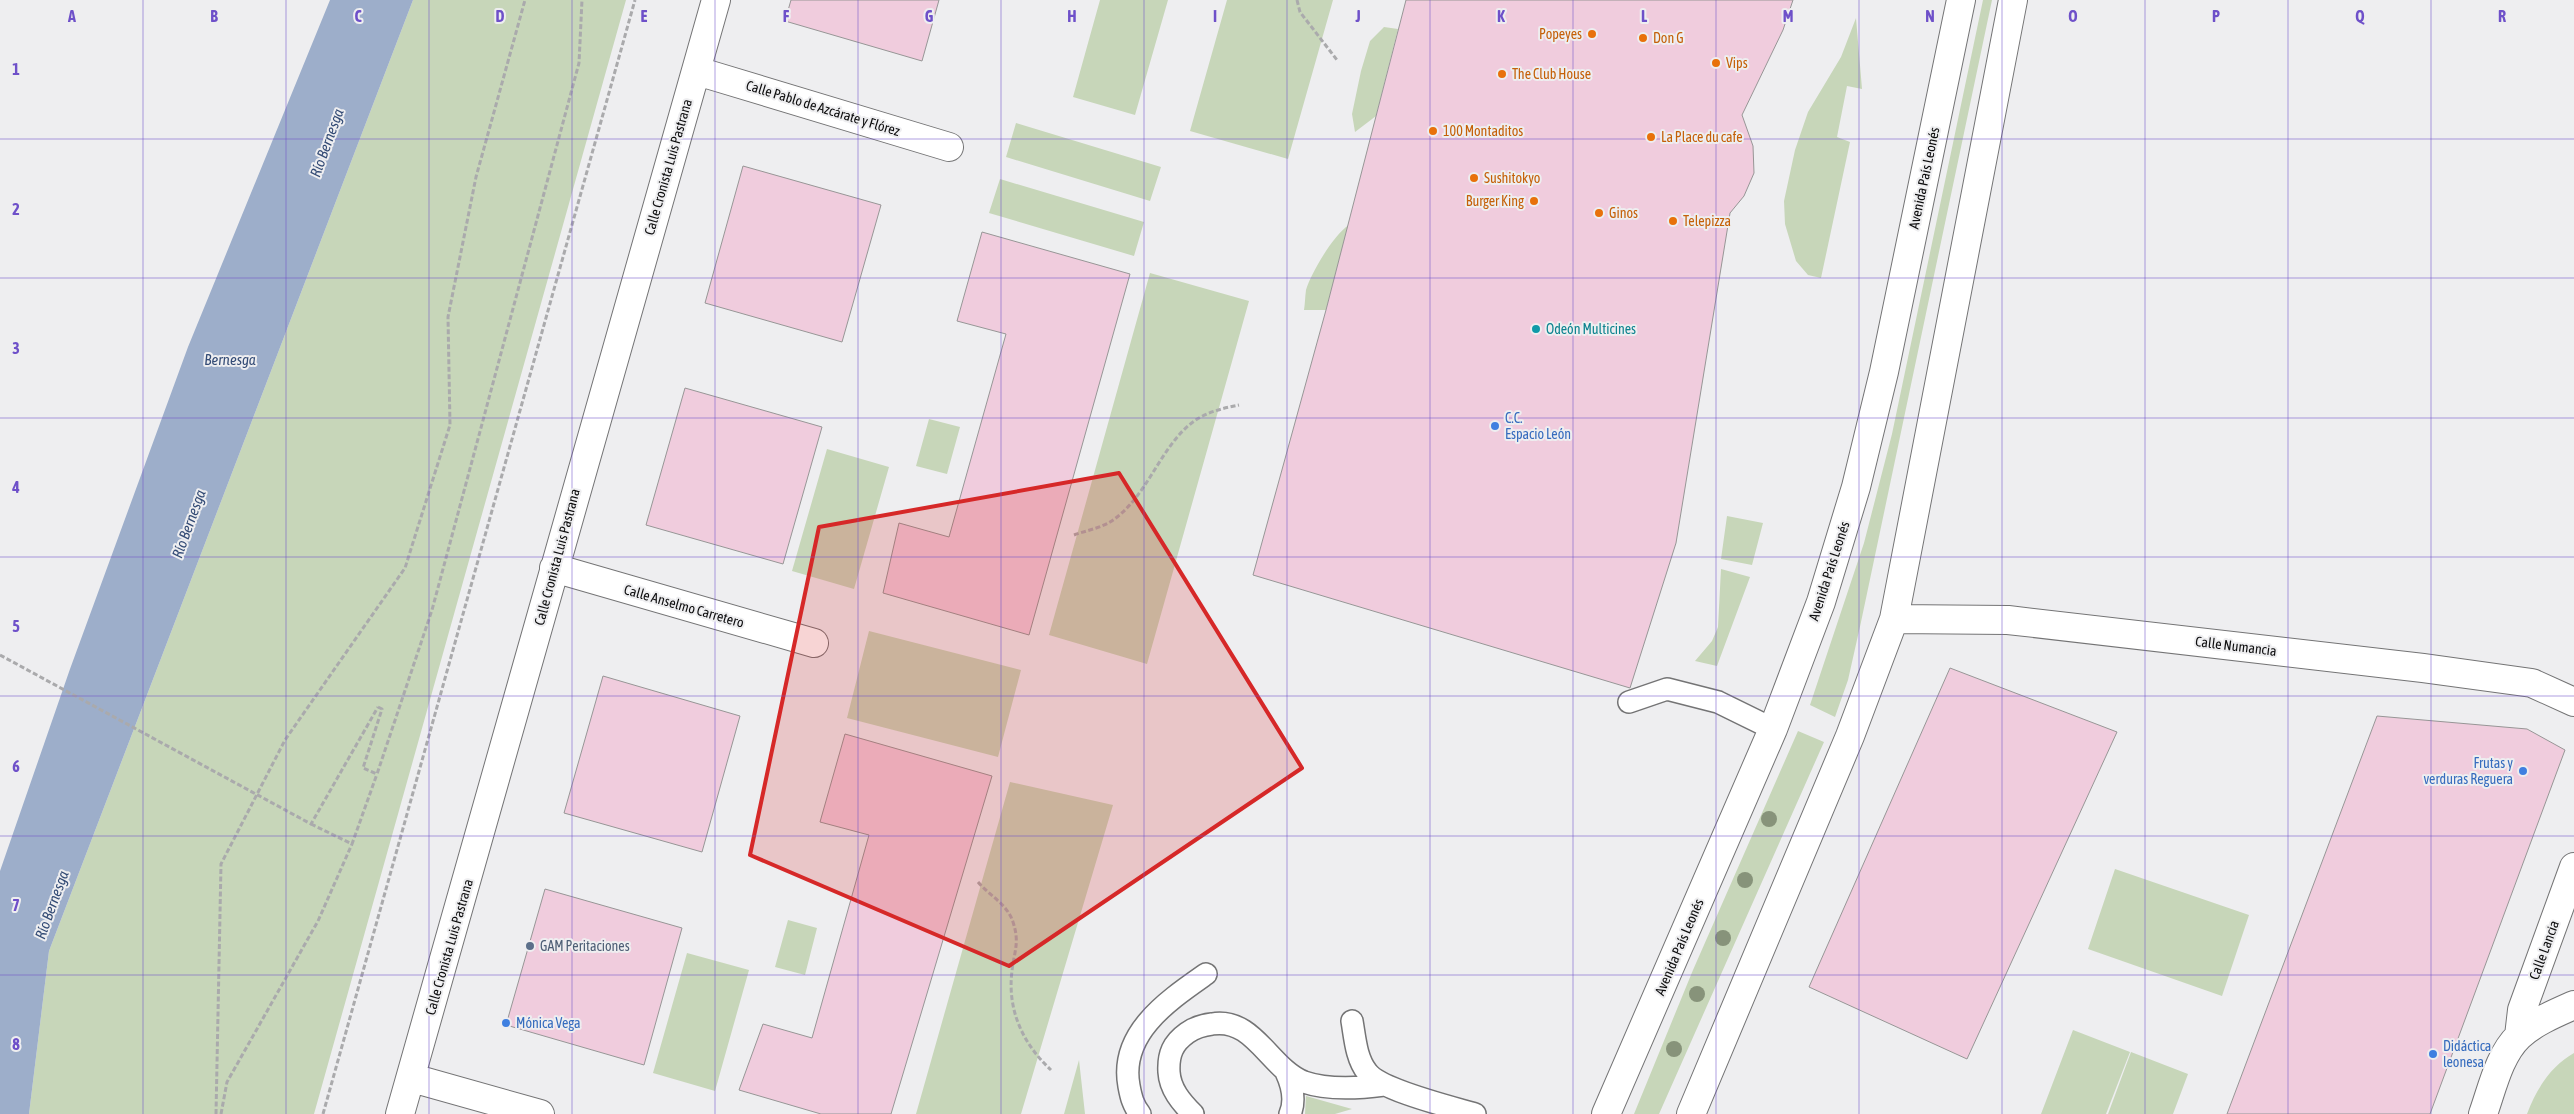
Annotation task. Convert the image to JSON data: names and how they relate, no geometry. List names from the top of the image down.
{
  "streets": {
    "street": [
      "Calle Pablo de Azcárate y Flórez",
      "Calle Cronista Luis Pastrana",
      "Avenida País Leonés",
      "Calle Anselmo Carretero",
      "Calle Numancia",
      "Calle Lancia"
    ]
  },
  "crossings": [
    ["Calle Pablo de Azcárate y Flórez", "Calle Cronista Luis Pastrana"],
    ["Calle Cronista Luis Pastrana", "Calle Anselmo Carretero"]
  ],
  "water": ["Río Bernesga", "Bernesga"],
  "places": [
    "Popeyes",
    "Don G",
    "Vips",
    "The Club House",
    "100 Montaditos",
    "La Place du cafe",
    "Sushitokyo",
    "Burger King",
    "Ginos",
    "Telepizza",
    "Odeón Multicines",
    "C.C. Espacio León",
    "Frutas y verduras Reguera",
    "GAM Peritaciones",
    "Mónica Vega",
    "Didáctica leonesa"
  ],
  "grid": {
    "columns": [
      "A",
      "B",
      "C",
      "D",
      "E",
      "F",
      "G",
      "H",
      "I",
      "J",
      "K",
      "L",
      "M",
      "N",
      "O",
      "P",
      "Q",
      "R"
    ],
    "rows": [
      "1",
      "2",
      "3",
      "4",
      "5",
      "6",
      "7",
      "8"
    ]
  }
}
